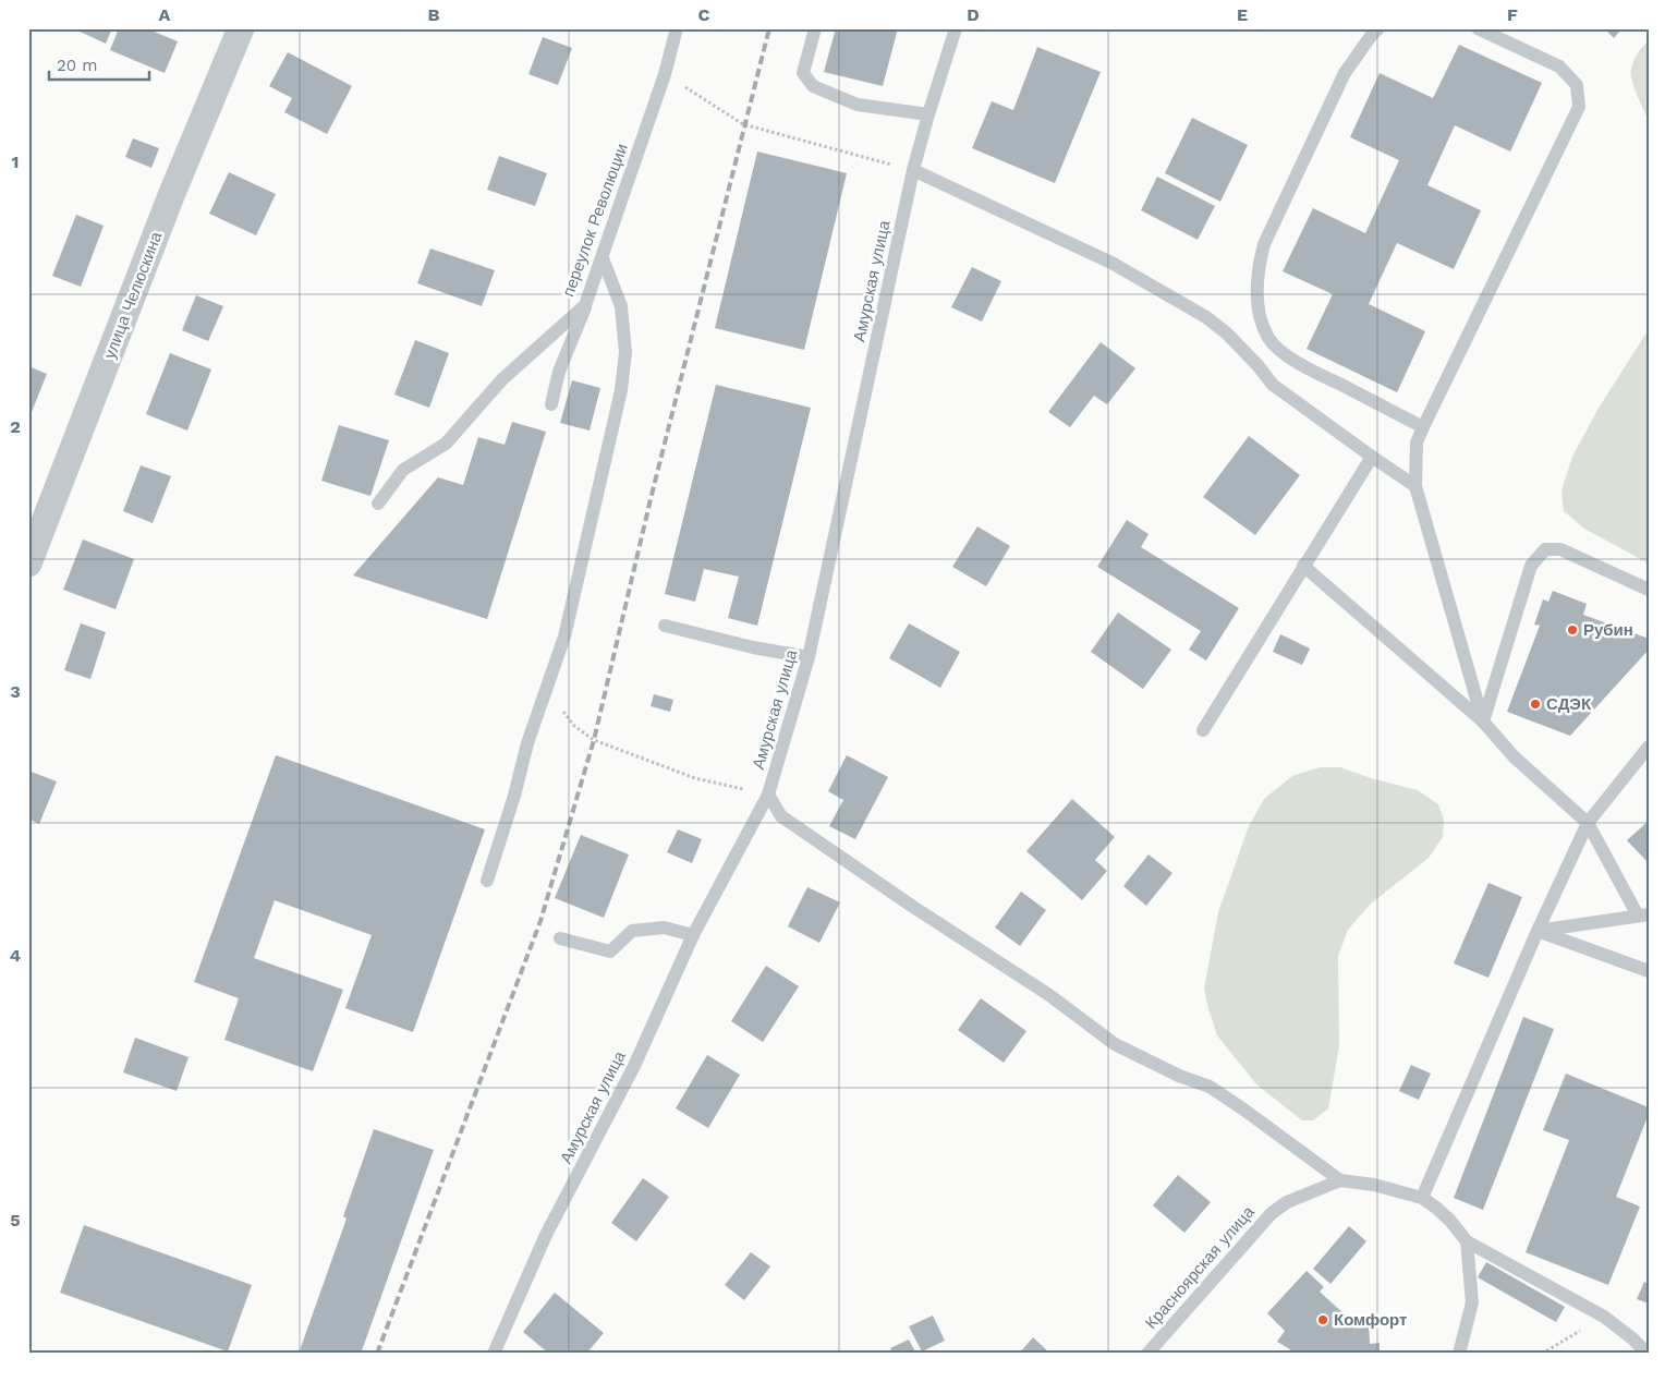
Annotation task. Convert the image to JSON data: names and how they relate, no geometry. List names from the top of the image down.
{
  "streets": {
    "street": ["улица Челюскина"],
    "lane": ["переулок Революции", "Амурская улица", "Красноярская улица"]
  },
  "places": ["Рубин", "СДЭК", "Комфорт"],
  "scale_bar": "20 m",
  "grid": {
    "columns": [
      "A",
      "B",
      "C",
      "D",
      "E",
      "F"
    ],
    "rows": [
      "1",
      "2",
      "3",
      "4",
      "5"
    ]
  }
}
